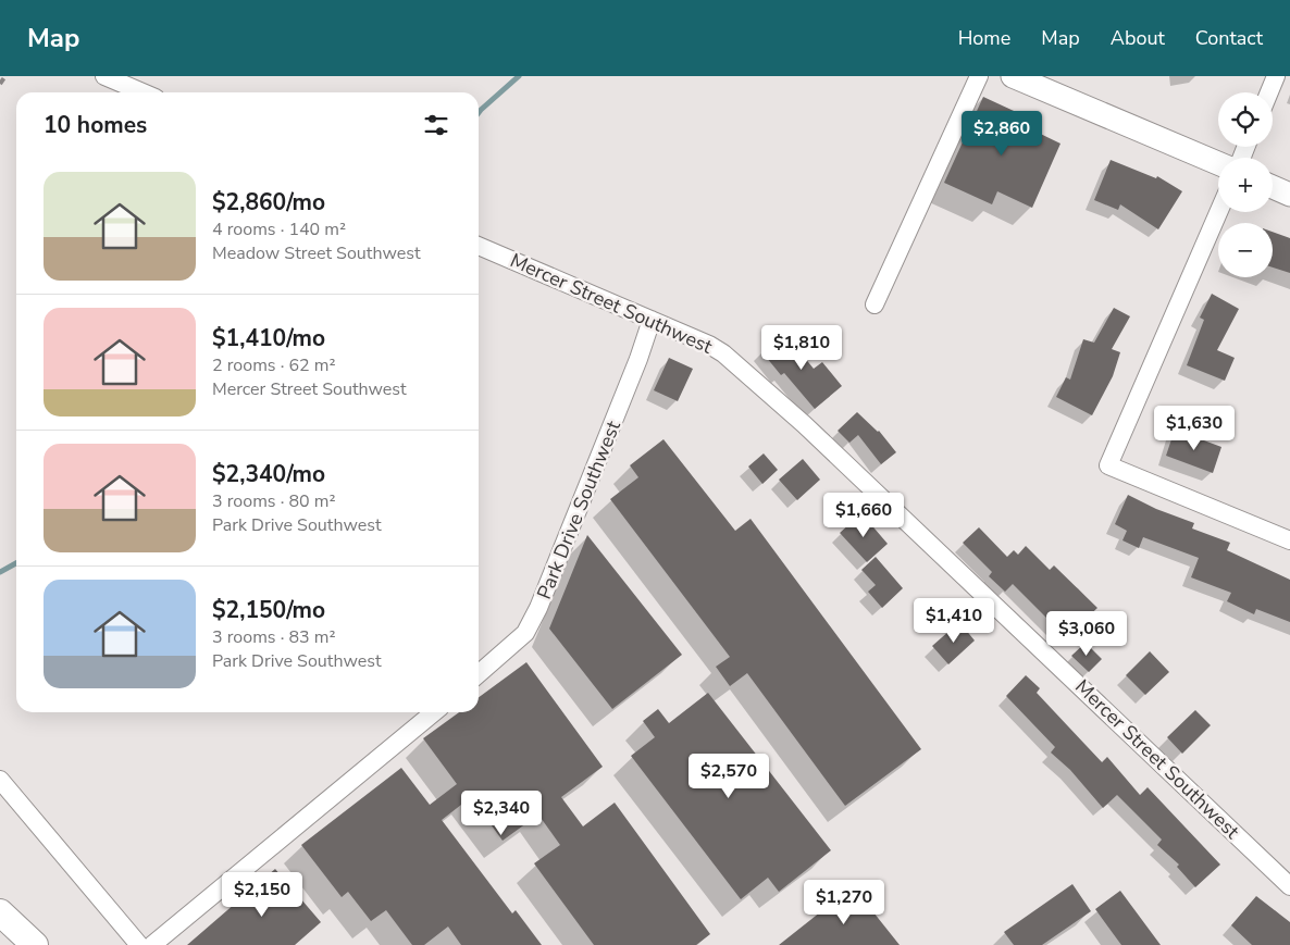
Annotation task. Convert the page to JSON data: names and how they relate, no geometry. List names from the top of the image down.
{
  "streets": {
    "street": ["Mercer Street Southwest", "Park Drive Southwest"]
  },
  "crossings": [
    ["Mercer Street Southwest", "Park Drive Southwest"]
  ],
  "page": {
    "header": "Map",
    "nav": [
      "Home",
      "Map",
      "About",
      "Contact"
    ],
    "map_buttons": ["+", "−"],
    "heading": "10 homes",
    "price": [
      "$2,860",
      "$1,810",
      "$1,630",
      "$1,660",
      "$1,410",
      "$3,060",
      "$2,570",
      "$2,340",
      "$2,150",
      "$1,270"
    ],
    "list": [
      {
        "name": "$2,860/mo",
        "note": "4 rooms · 140 m² · Meadow Street Southwest"
      },
      {
        "name": "$1,410/mo",
        "note": "2 rooms · 62 m² · Mercer Street Southwest"
      },
      {
        "name": "$2,340/mo",
        "note": "3 rooms · 80 m² · Park Drive Southwest"
      },
      {
        "name": "$2,150/mo",
        "note": "3 rooms · 83 m² · Park Drive Southwest"
      }
    ]
  }
}
